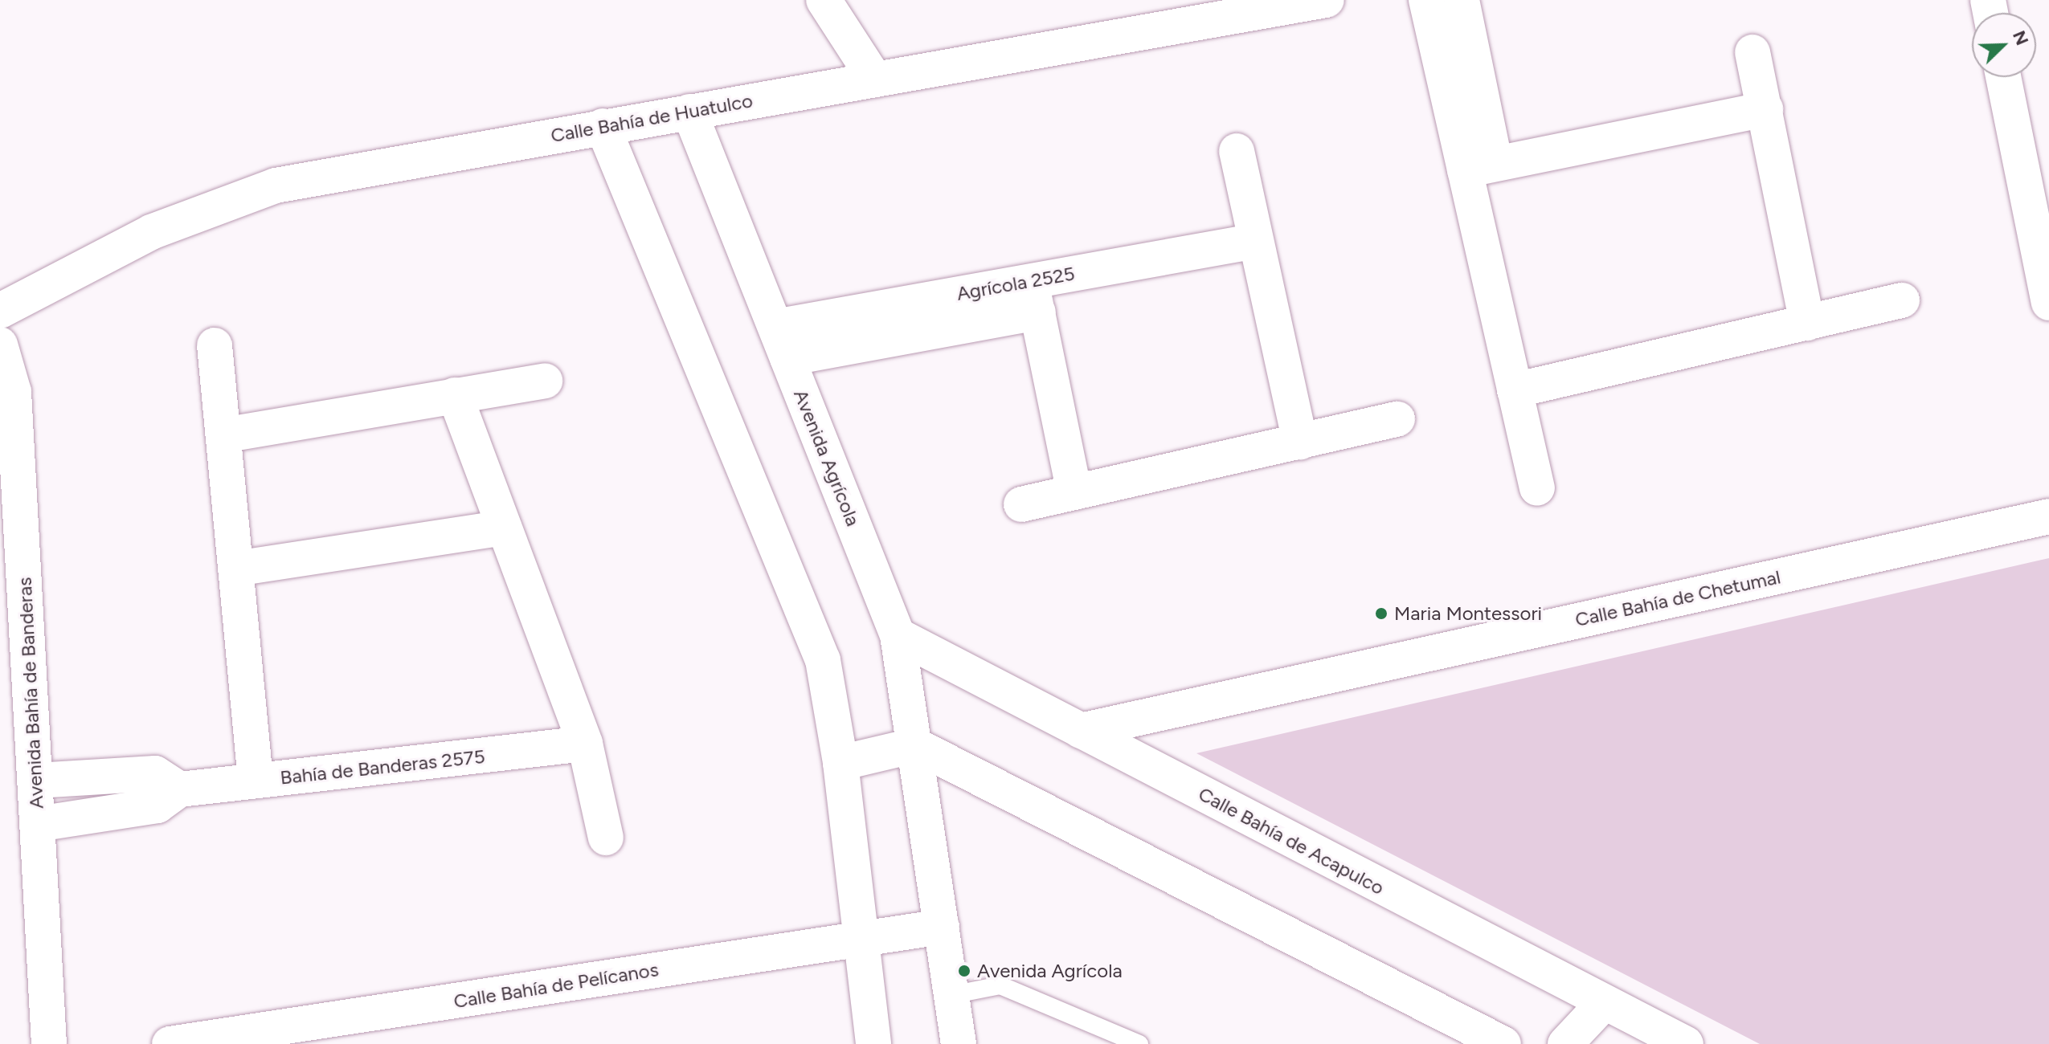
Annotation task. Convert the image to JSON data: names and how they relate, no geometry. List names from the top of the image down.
{
  "streets": {
    "street": [
      "Calle Bahía de Huatulco",
      "Agrícola 2525",
      "Avenida Agrícola",
      "Calle Bahía de Chetumal",
      "Avenida Bahía de Banderas",
      "Bahía de Banderas 2575",
      "Calle Bahía de Acapulco",
      "Calle Bahía de Pelícanos"
    ]
  },
  "crossings": [
    ["Calle Bahía de Huatulco", "Avenida Agrícola"],
    ["Agrícola 2525", "Avenida Agrícola"],
    ["Avenida Agrícola", "Calle Bahía de Acapulco"],
    ["Avenida Agrícola", "Calle Bahía de Pelícanos"],
    ["Calle Bahía de Chetumal", "Calle Bahía de Acapulco"],
    ["Avenida Bahía de Banderas", "Bahía de Banderas 2575"]
  ],
  "places": ["Maria Montessori", "Avenida Agrícola"],
  "north": "top right"
}
